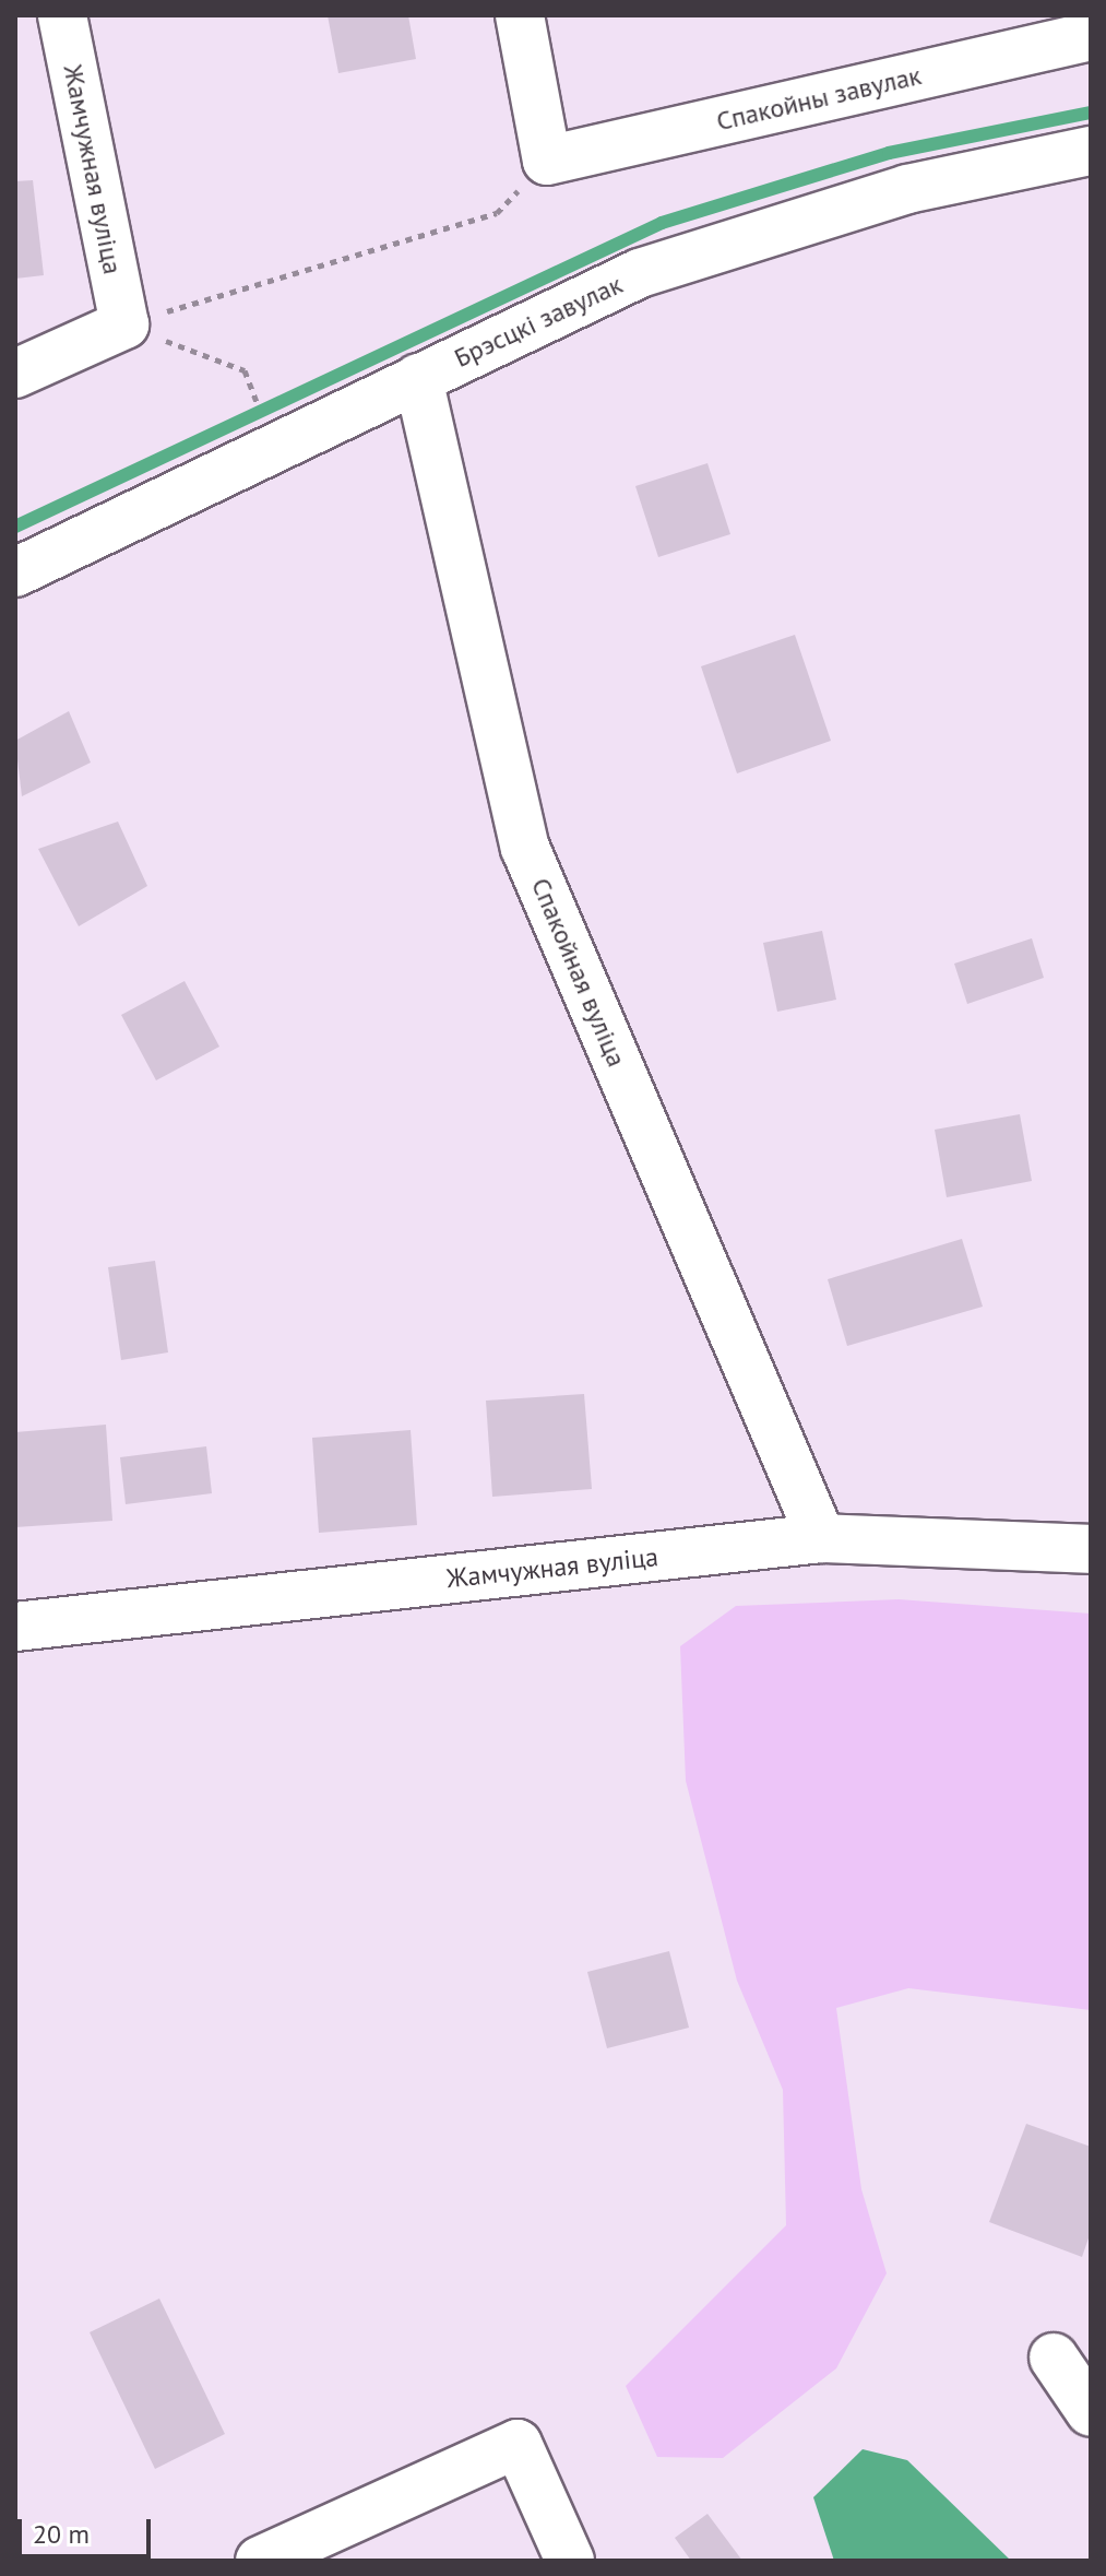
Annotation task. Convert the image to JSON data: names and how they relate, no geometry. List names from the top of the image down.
{
  "streets": {
    "street": [
      "Спакойны завулак",
      "Жамчужная вуліца",
      "Брэсцкі завулак",
      "Спакойная вуліца"
    ]
  },
  "crossings": [
    ["Жамчужная вуліца", "Спакойная вуліца"],
    ["Брэсцкі завулак", "Спакойная вуліца"]
  ],
  "scale_bar": "20 m"
}
